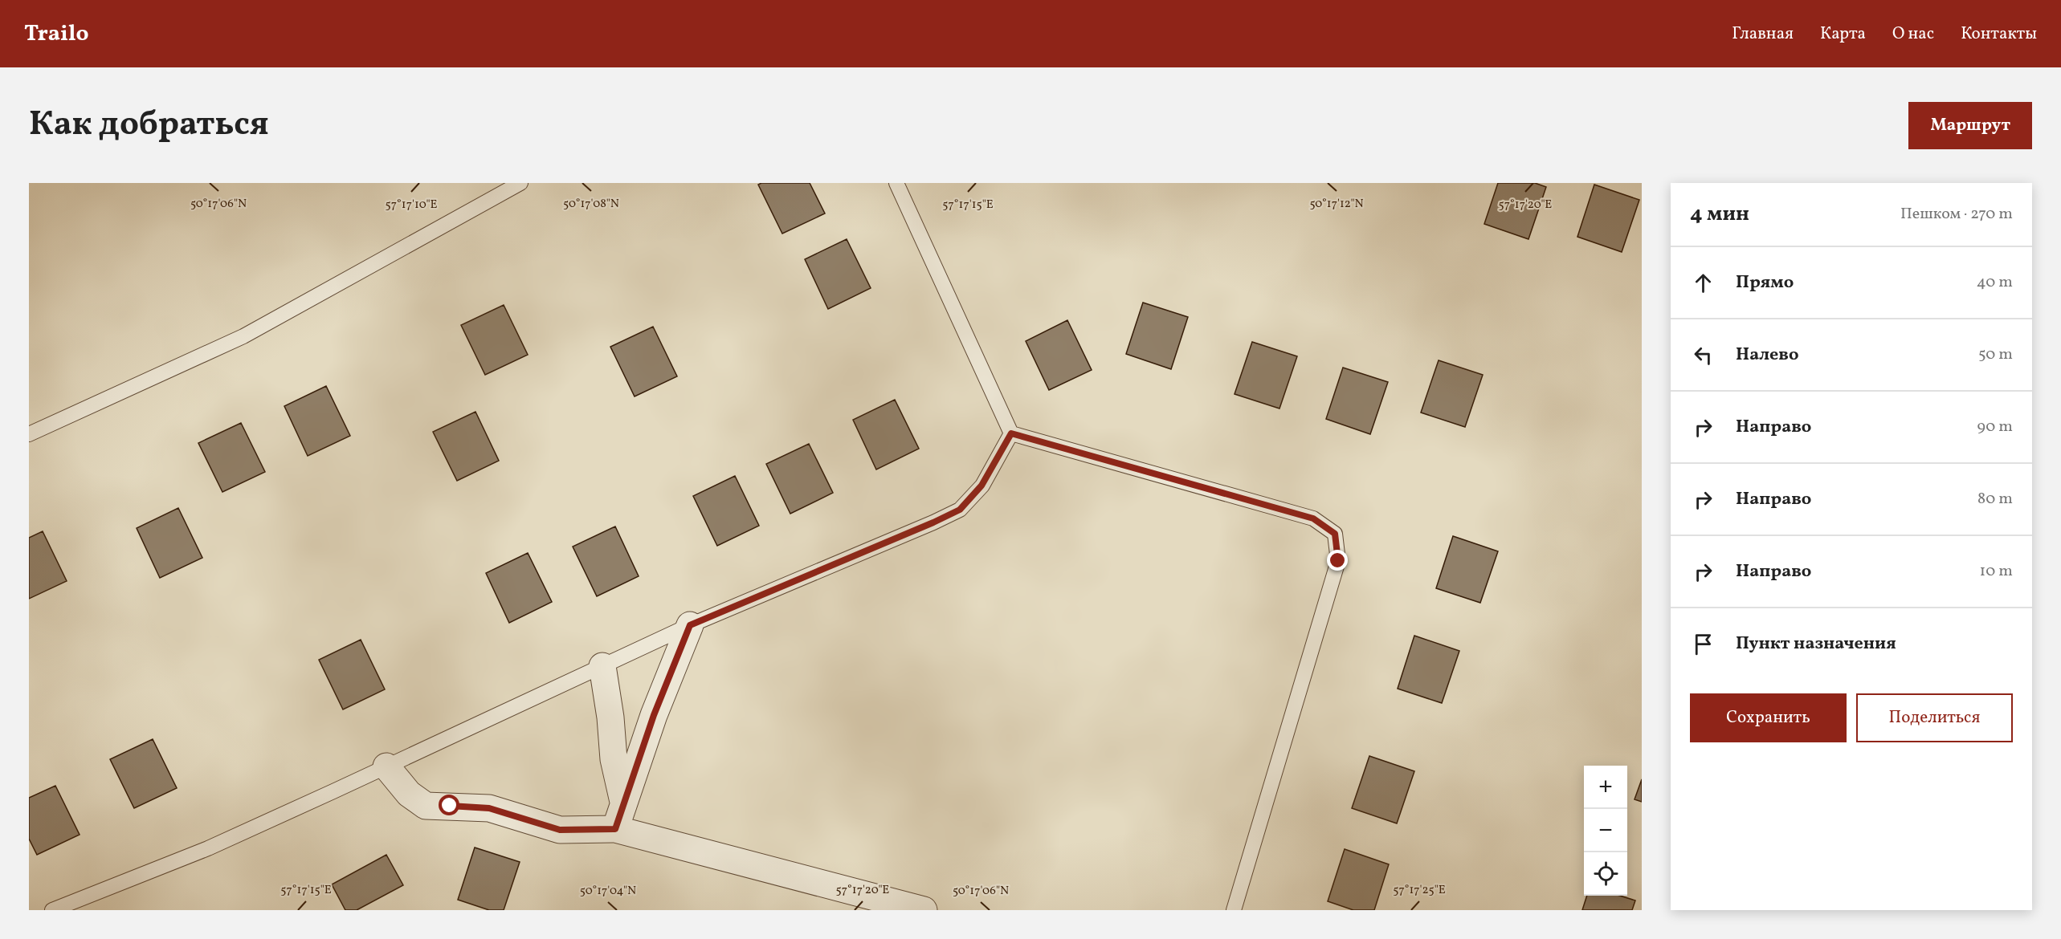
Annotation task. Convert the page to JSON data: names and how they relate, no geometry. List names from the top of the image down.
{
  "page": {
    "header": "Trailo",
    "nav": [
      "Главная",
      "Карта",
      "О нас",
      "Контакты"
    ],
    "title": "Как добраться",
    "buttons": [
      "Маршрут",
      ["Сохранить", "Поделиться"]
    ],
    "heading": ["4 мин", "Пешком · 270 m"],
    "list": [
      ["Прямо", "40 m"],
      ["Налево", "50 m"],
      ["Направо", "90 m"],
      ["Направо", "80 m"],
      ["Направо", "10 m"],
      "Пункт назначения"
    ],
    "map_buttons": ["+", "−"]
  },
  "coordinates": [
    "50°17'06\"N",
    "50°17'08\"N",
    "50°17'12\"N",
    "57°17'15\"E",
    "57°17'20\"E",
    "57°17'10\"E",
    "57°17'25\"E",
    "50°17'04\"N"
  ]
}
